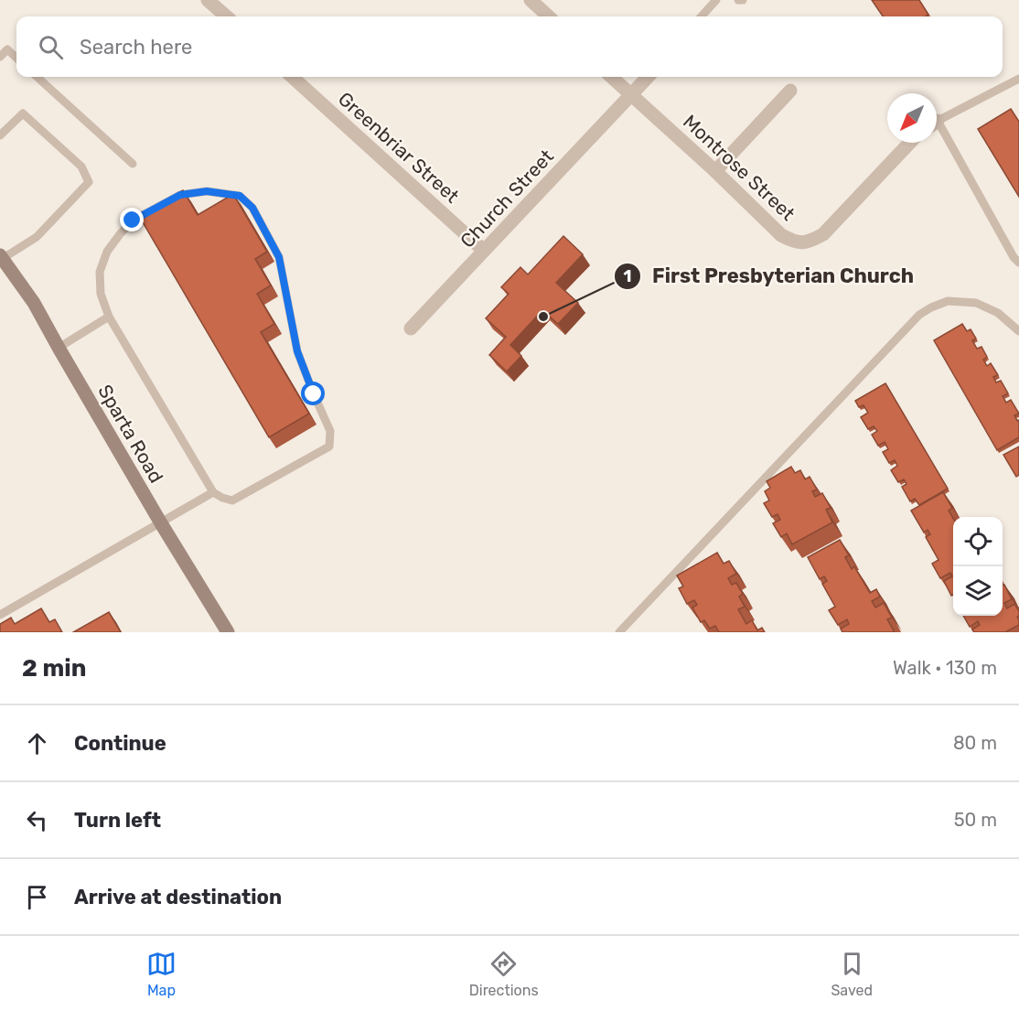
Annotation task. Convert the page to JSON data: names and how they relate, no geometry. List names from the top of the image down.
{
  "streets": {
    "street": [
      "Greenbriar Street",
      "Montrose Street",
      "Church Street",
      "Sparta Road"
    ]
  },
  "crossings": [
    ["Greenbriar Street", "Church Street"],
    ["Montrose Street", "Church Street"]
  ],
  "places": ["First Presbyterian Church"],
  "north": "bottom left",
  "page": {
    "search": "Search here",
    "heading": ["2 min", "Walk · 130 m"],
    "list": [
      ["Continue", "80 m"],
      ["Turn left", "50 m"],
      "Arrive at destination"
    ],
    "nav": ["Map", "Directions", "Saved"]
  }
}
